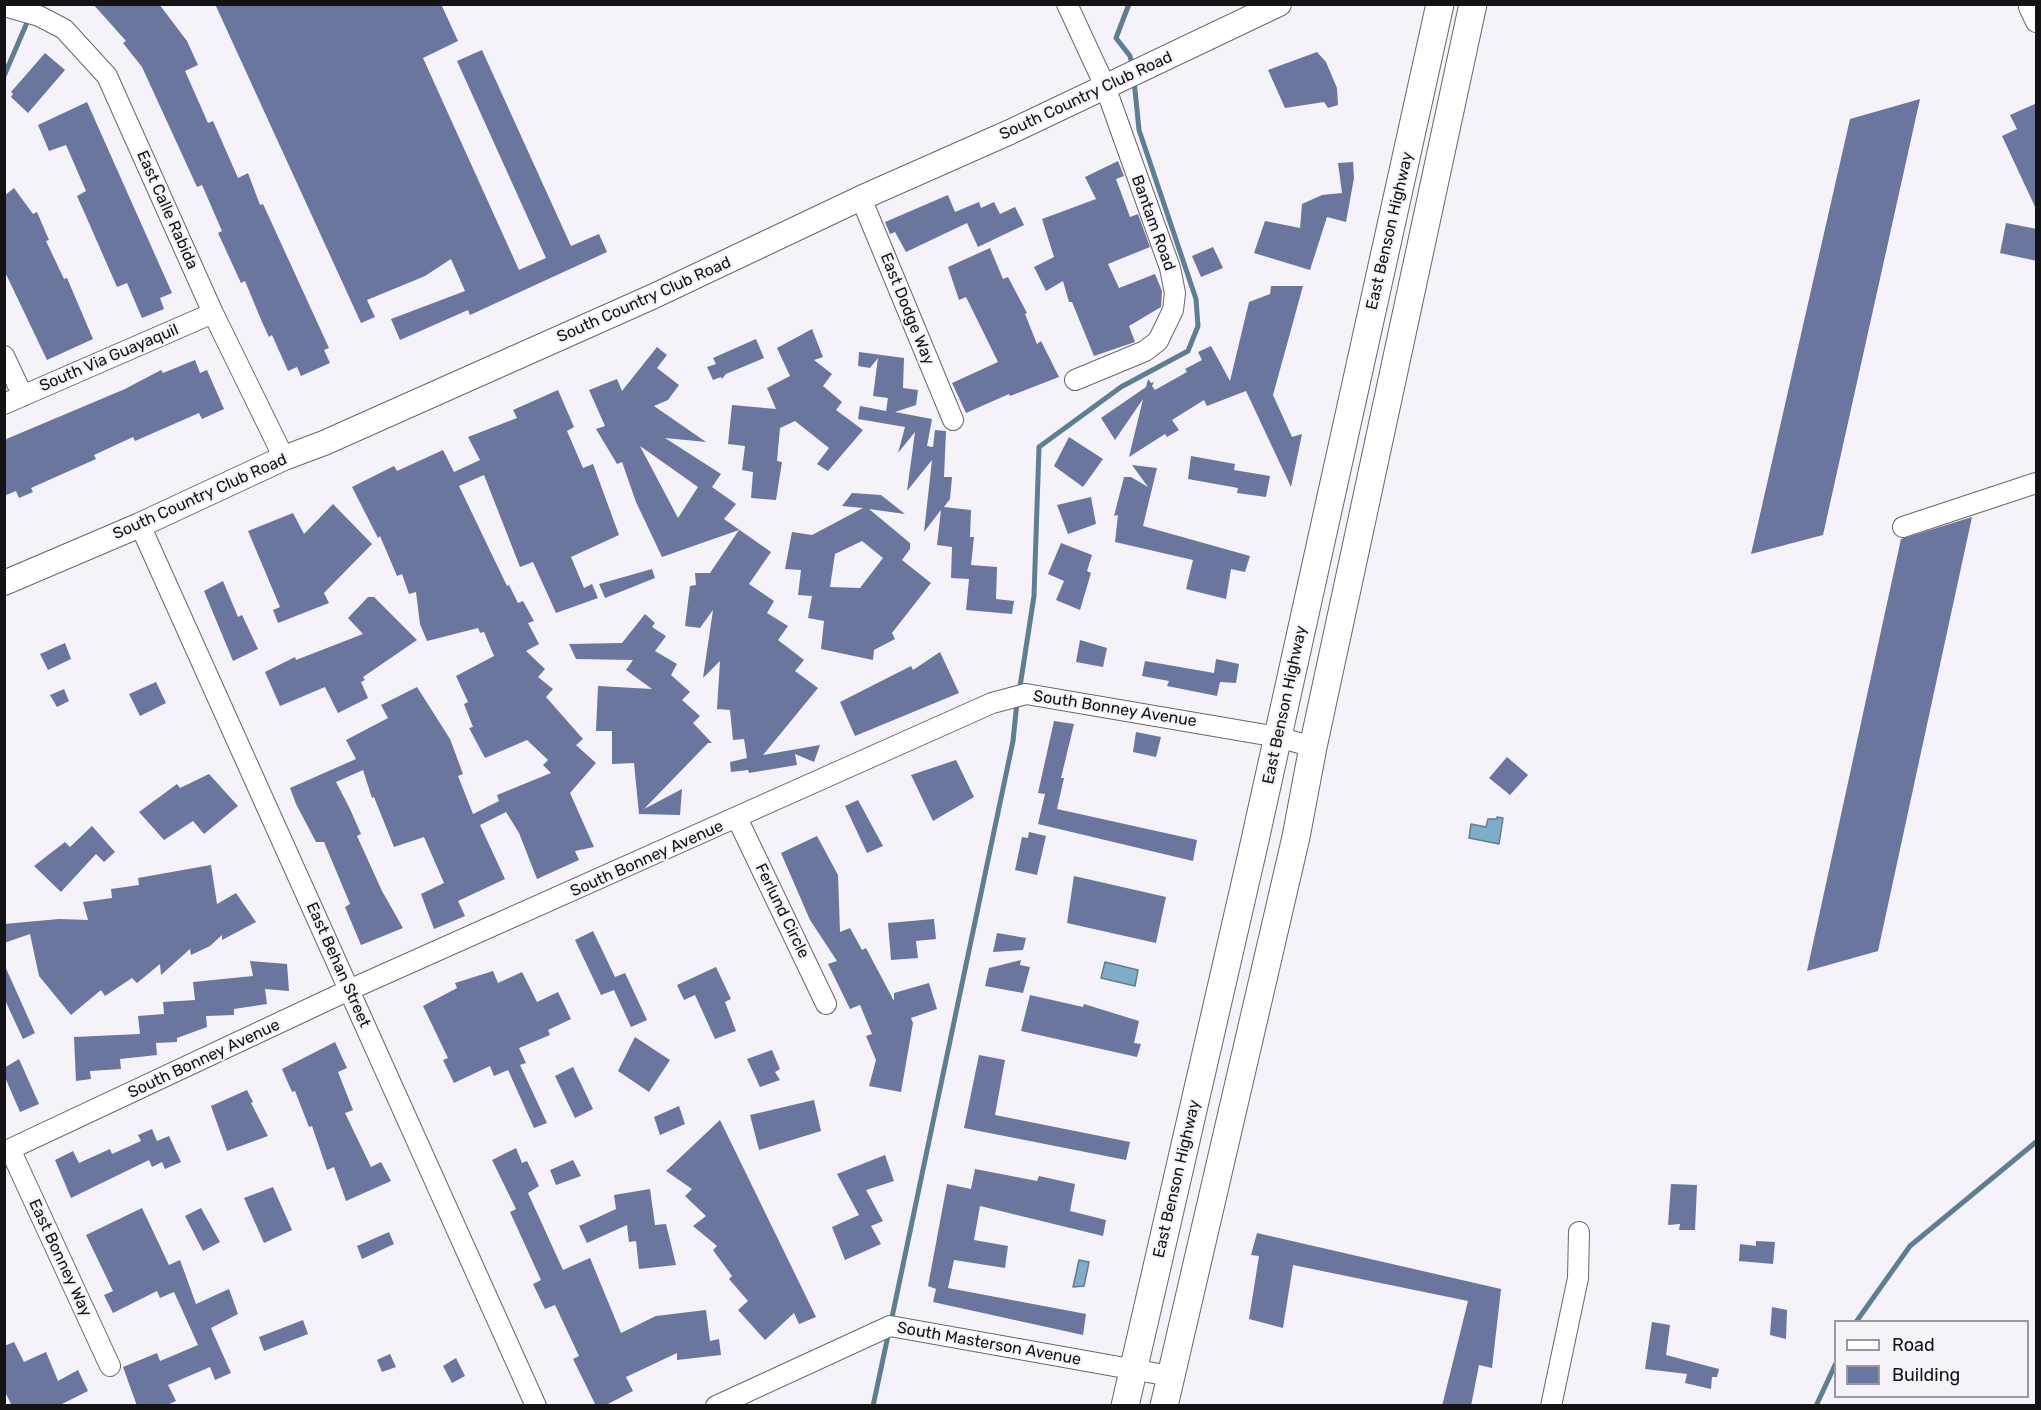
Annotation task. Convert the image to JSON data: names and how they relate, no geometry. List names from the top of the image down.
{
  "streets": {
    "main road": ["East Benson Highway"],
    "street": [
      "South Country Club Road",
      "East Calle Rabida",
      "Bantam Road",
      "East Dodge Way",
      "South Via Guayaquil",
      "South Bonney Avenue",
      "Ferlund Circle",
      "East Behan Street",
      "East Bonney Way",
      "South Masterson Avenue"
    ]
  },
  "crossings": [
    ["South Country Club Road", "East Calle Rabida"],
    ["South Country Club Road", "Bantam Road"],
    ["South Country Club Road", "East Dodge Way"],
    ["South Country Club Road", "East Behan Street"],
    ["East Calle Rabida", "South Via Guayaquil"],
    ["East Benson Highway", "South Bonney Avenue"],
    ["East Benson Highway", "South Masterson Avenue"],
    ["South Bonney Avenue", "Ferlund Circle"],
    ["South Bonney Avenue", "East Behan Street"],
    ["South Bonney Avenue", "East Bonney Way"]
  ],
  "legend": ["Road", "Building"]
}
